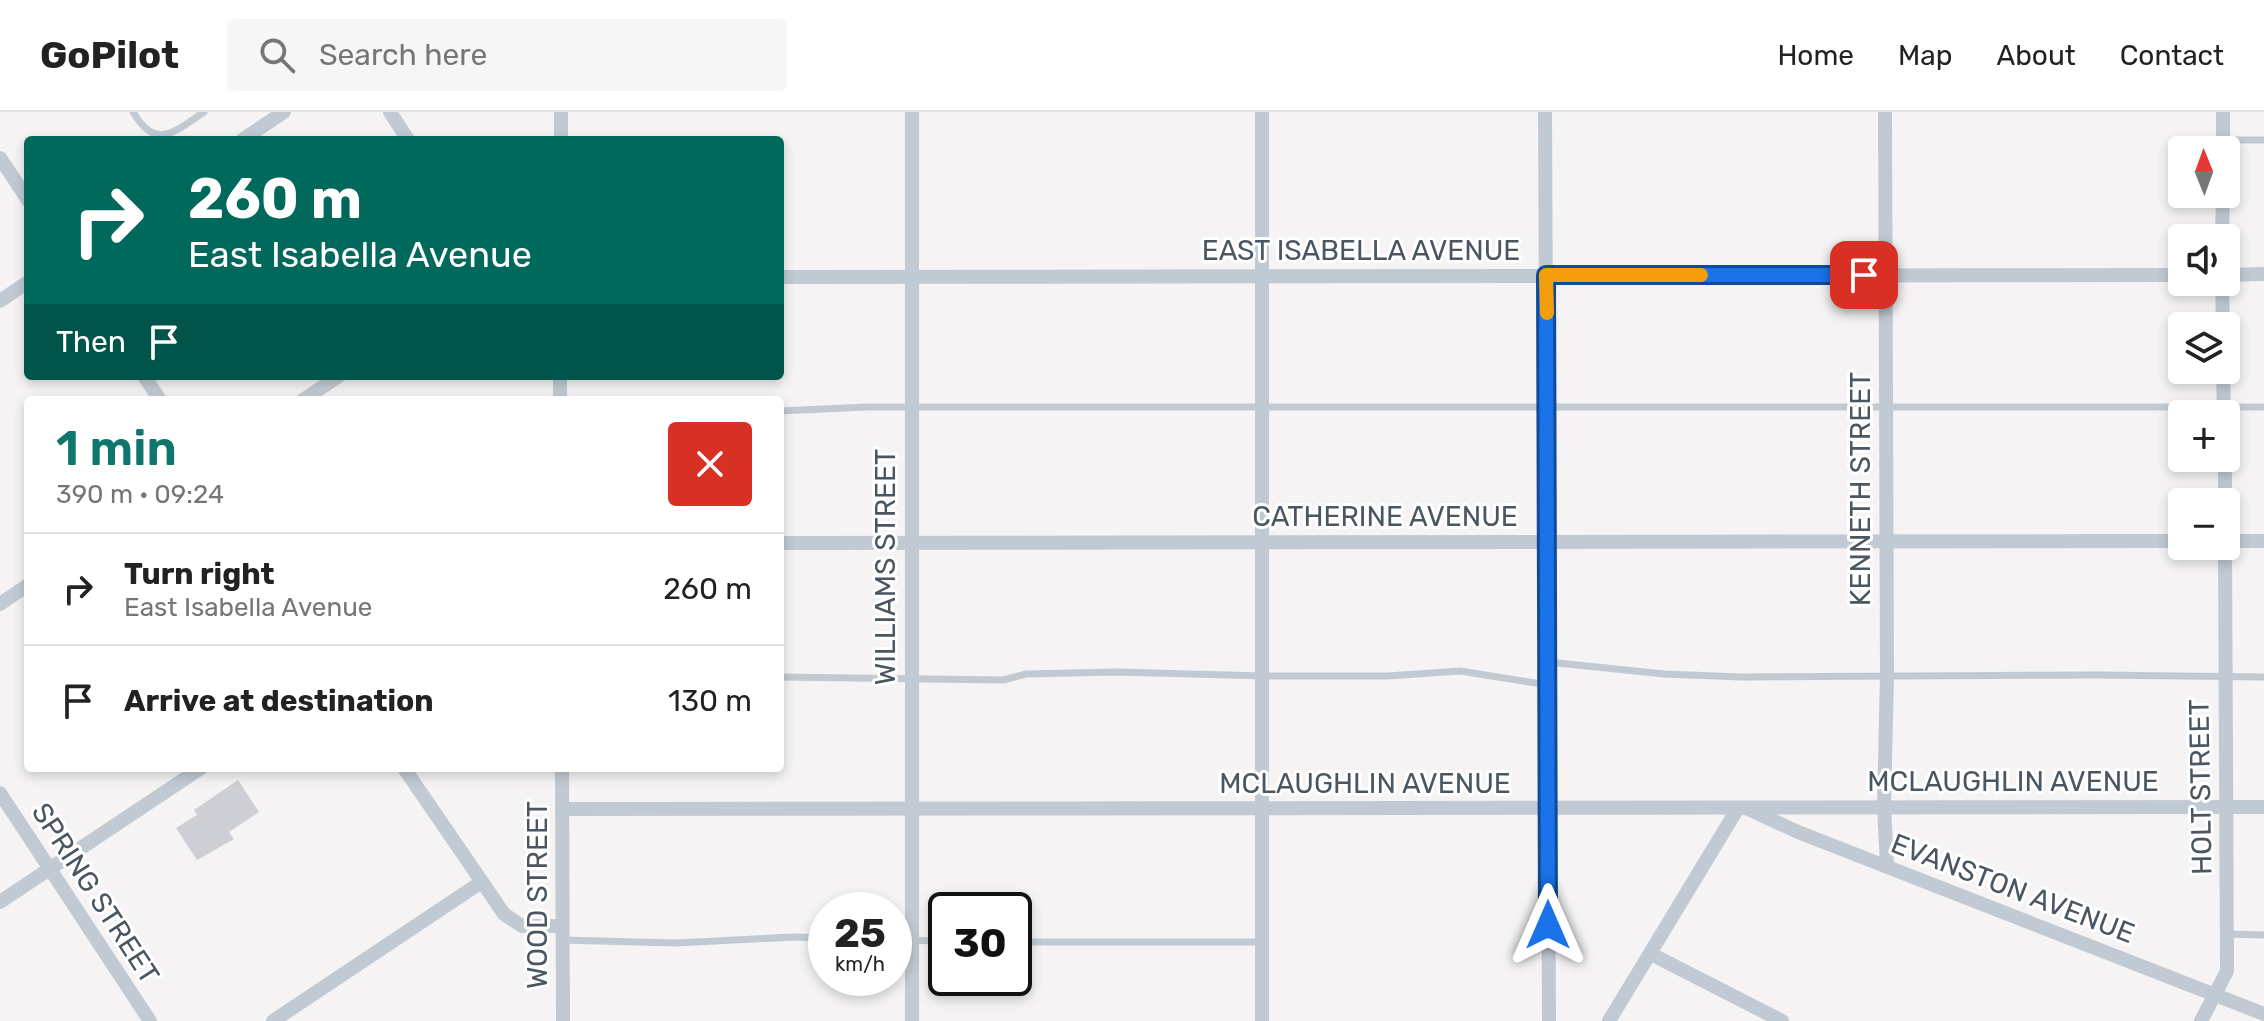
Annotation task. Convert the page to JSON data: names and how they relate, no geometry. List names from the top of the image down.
{
  "streets": {
    "street": [
      "EAST ISABELLA AVENUE",
      "KENNETH STREET",
      "CATHERINE AVENUE",
      "WILLIAMS STREET",
      "MCLAUGHLIN AVENUE",
      "HOLT STREET",
      "EVANSTON AVENUE",
      "SPRING STREET",
      "WOOD STREET"
    ]
  },
  "crossings": [
    ["EAST ISABELLA AVENUE", "KENNETH STREET"],
    ["EAST ISABELLA AVENUE", "WILLIAMS STREET"],
    ["KENNETH STREET", "CATHERINE AVENUE"],
    ["KENNETH STREET", "MCLAUGHLIN AVENUE"],
    ["KENNETH STREET", "EVANSTON AVENUE"],
    ["CATHERINE AVENUE", "WILLIAMS STREET"],
    ["WILLIAMS STREET", "MCLAUGHLIN AVENUE"],
    ["MCLAUGHLIN AVENUE", "HOLT STREET"],
    ["MCLAUGHLIN AVENUE", "EVANSTON AVENUE"],
    ["MCLAUGHLIN AVENUE", "WOOD STREET"],
    ["HOLT STREET", "EVANSTON AVENUE"]
  ],
  "north": "top",
  "page": {
    "header": "GoPilot",
    "search": "Search here",
    "nav": [
      "Home",
      "Map",
      "About",
      "Contact"
    ],
    "map_buttons": ["+", "−"],
    "turn": ["260 m", "East Isabella Avenue"],
    "then": "Then",
    "heading": ["1 min", "390 m · 09:24"],
    "list": [
      {
        "name": "Turn right",
        "note": "East Isabella Avenue",
        "value": "260 m"
      },
      {
        "name": "Arrive at destination",
        "value": "130 m"
      }
    ],
    "speed": "25 km/h",
    "limit": "30"
  }
}
